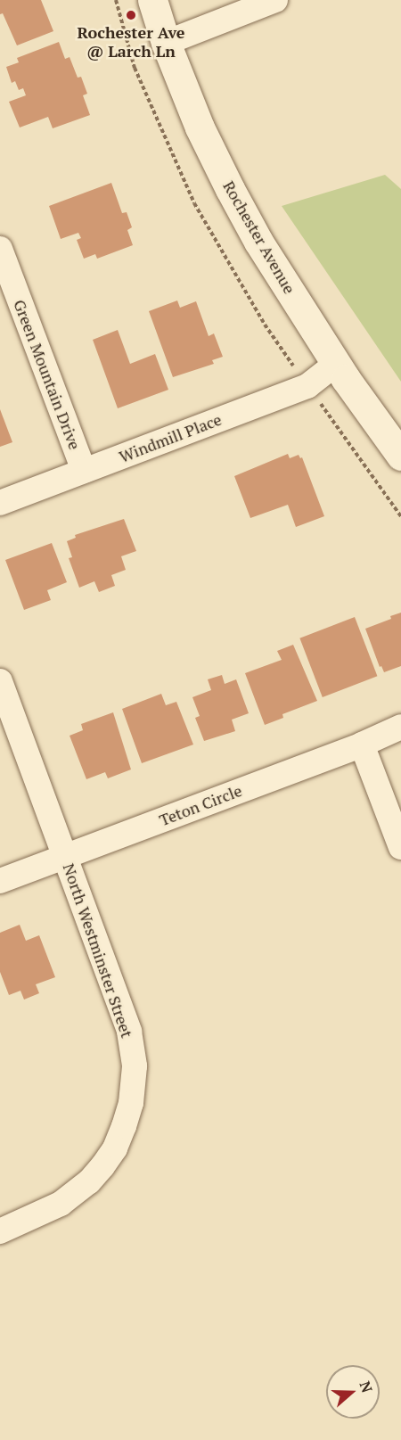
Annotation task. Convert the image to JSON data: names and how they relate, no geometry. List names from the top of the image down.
{
  "streets": {
    "main road": ["Rochester Avenue"],
    "street": [
      "Green Mountain Drive",
      "Windmill Place",
      "Teton Circle",
      "North Westminster Street"
    ]
  },
  "crossings": [
    ["Rochester Avenue", "Windmill Place"],
    ["Green Mountain Drive", "Windmill Place"],
    ["Teton Circle", "North Westminster Street"]
  ],
  "places": ["Rochester Ave @ Larch Ln"],
  "north": "right"
}
